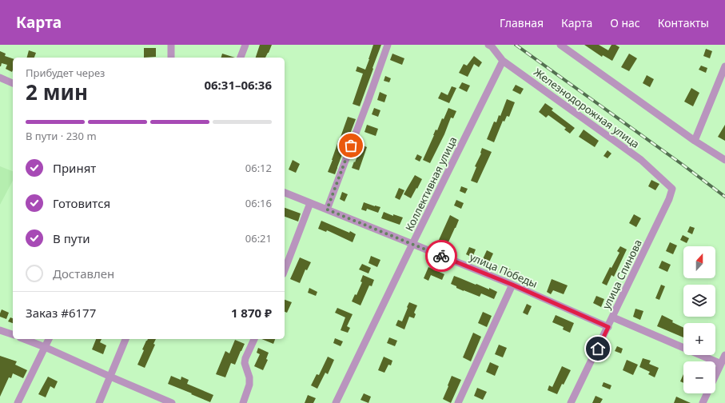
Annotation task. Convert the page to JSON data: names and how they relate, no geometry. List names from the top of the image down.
{
  "streets": {
    "street": [
      "Железнодорожная улица",
      "Коллективная улица",
      "улица Победы",
      "улица Спинова"
    ]
  },
  "crossings": [
    ["Железнодорожная улица", "Коллективная улица"],
    ["Железнодорожная улица", "улица Спинова"],
    ["Коллективная улица", "улица Победы"],
    ["улица Победы", "улица Спинова"]
  ],
  "north": "top",
  "page": {
    "header": "Карта",
    "nav": [
      "Главная",
      "Карта",
      "О нас",
      "Контакты"
    ],
    "heading": ["2 мин", "Прибудет через", "06:31–06:36"],
    "panel": ["Заказ #6177", "1 870 ₽"],
    "bar": "В пути · 230 m",
    "list": [
      ["Принят", "06:12"],
      ["Готовится", "06:16"],
      ["В пути", "06:21"],
      "Доставлен"
    ],
    "map_buttons": ["+", "−"]
  }
}
